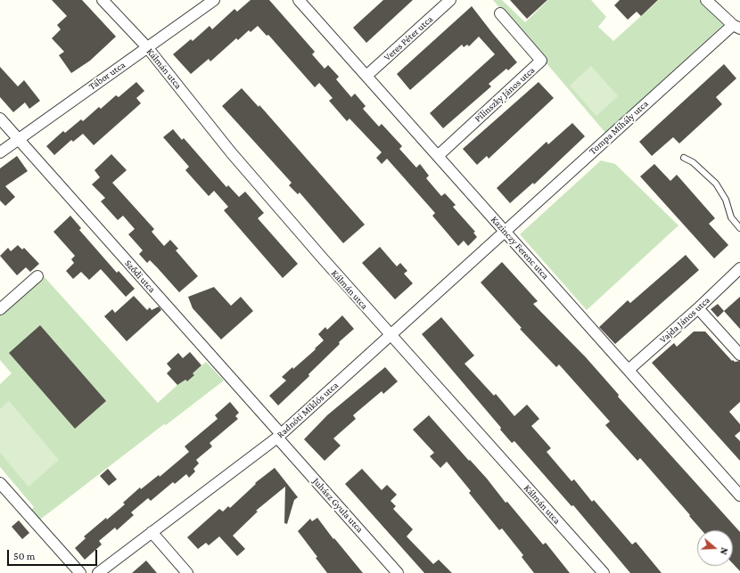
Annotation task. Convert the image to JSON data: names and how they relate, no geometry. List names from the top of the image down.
{
  "streets": {
    "street": [
      "Veres Péter utca",
      "Kálmán utca",
      "Tábor utca",
      "Pilinszky János utca",
      "Tompa Mihály utca",
      "Kazinczy Ferenc utca",
      "Sződi utca",
      "Vajda János utca",
      "Radnóti Miklós utca",
      "Juhász Gyula utca"
    ]
  },
  "crossings": [
    ["Veres Péter utca", "Kazinczy Ferenc utca"],
    ["Kálmán utca", "Tábor utca"],
    ["Kálmán utca", "Radnóti Miklós utca"],
    ["Tábor utca", "Sződi utca"],
    ["Pilinszky János utca", "Kazinczy Ferenc utca"],
    ["Tompa Mihály utca", "Kazinczy Ferenc utca"],
    ["Tompa Mihály utca", "Radnóti Miklós utca"],
    ["Kazinczy Ferenc utca", "Vajda János utca"],
    ["Kazinczy Ferenc utca", "Radnóti Miklós utca"],
    ["Sződi utca", "Radnóti Miklós utca"],
    ["Sződi utca", "Juhász Gyula utca"],
    ["Radnóti Miklós utca", "Juhász Gyula utca"]
  ],
  "scale_bar": "50 m",
  "north": "right"
}
